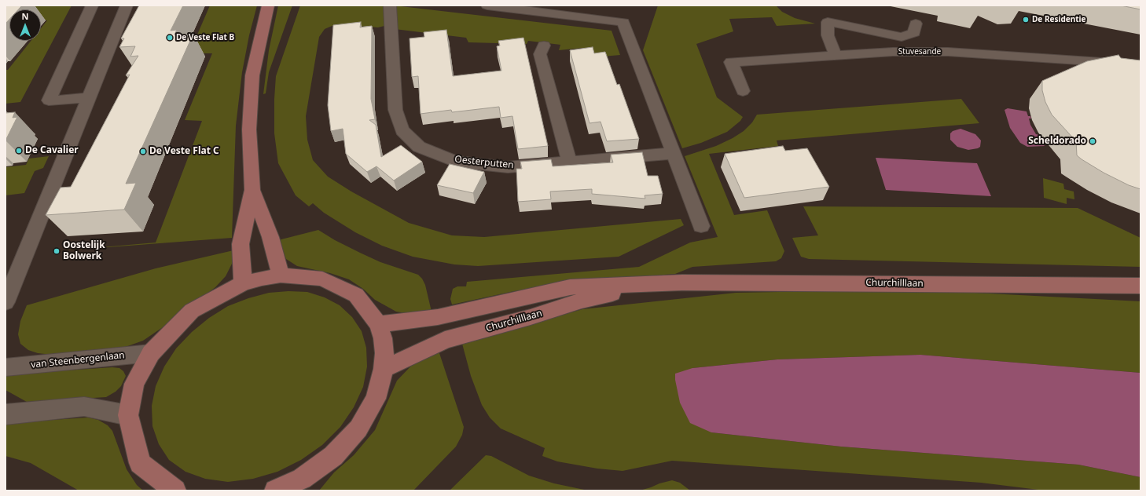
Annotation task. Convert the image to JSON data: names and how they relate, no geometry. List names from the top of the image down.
{
  "streets": {
    "main road": ["Churchilllaan"],
    "street": ["Stuvesande", "Oesterputten", "van Steenbergenlaan"]
  },
  "places": [
    "De Residentie",
    "De Veste Flat B",
    "Scheldorado",
    "De Cavalier",
    "De Veste Flat C",
    "Oostelijk Bolwerk"
  ],
  "north": "top"
}
